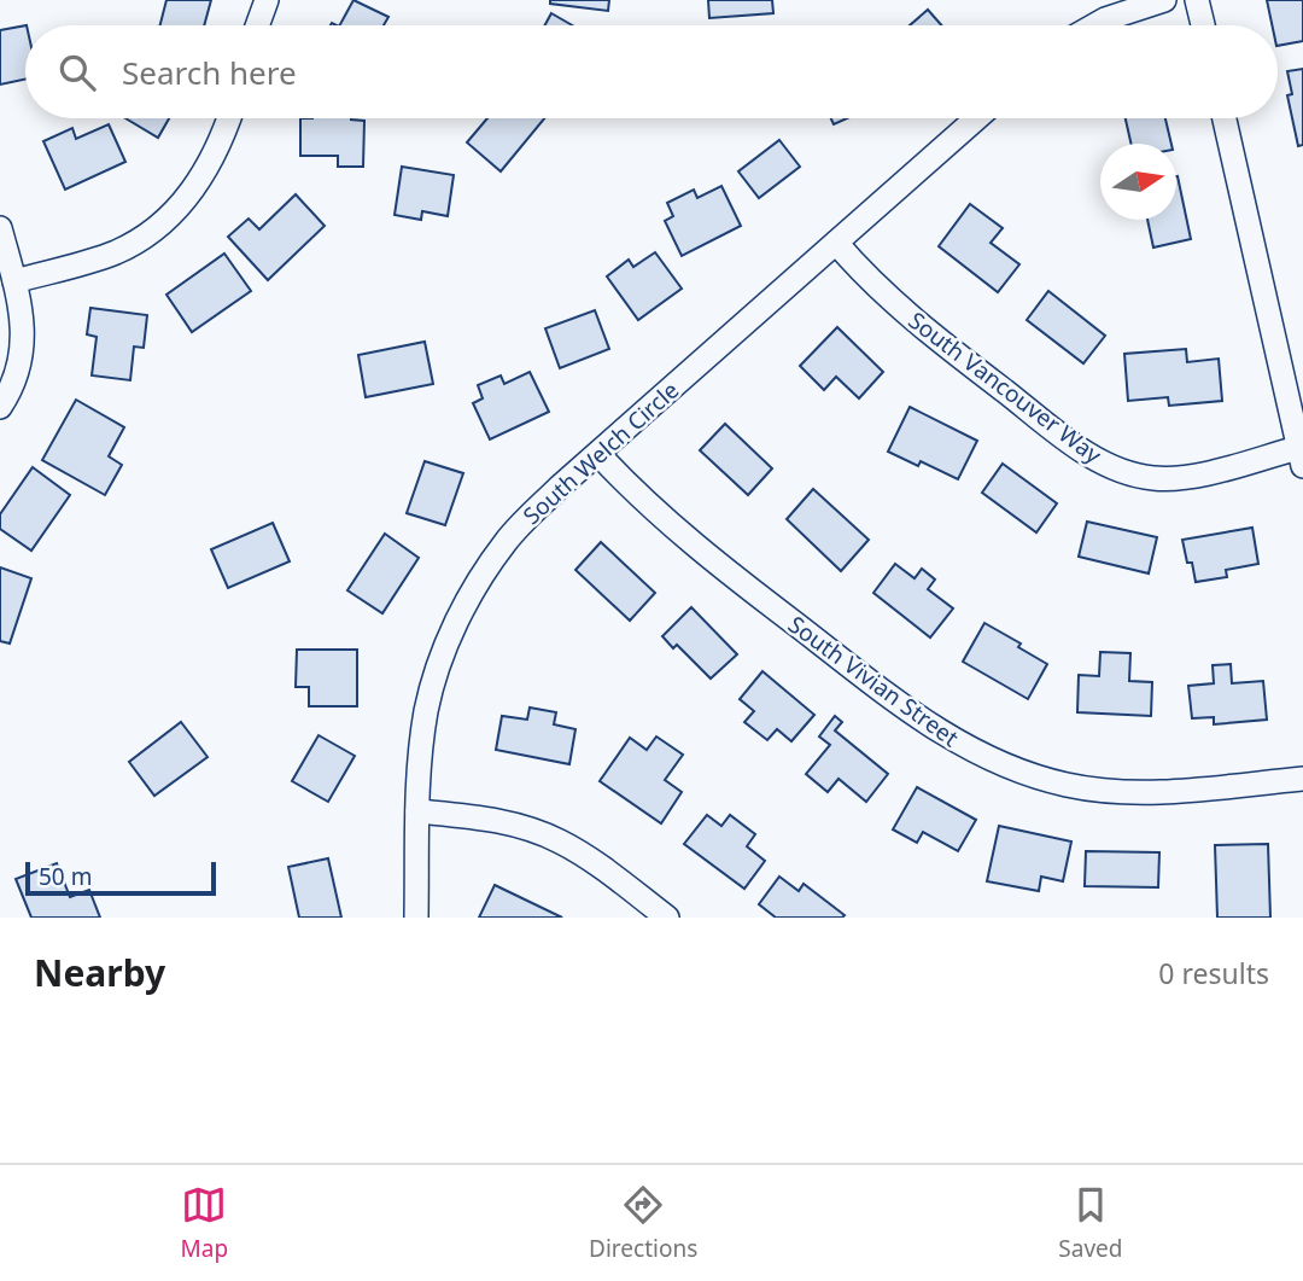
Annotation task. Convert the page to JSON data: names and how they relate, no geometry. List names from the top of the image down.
{
  "streets": {
    "street": ["South Vancouver Way", "South Welch Circle", "South Vivian Street"]
  },
  "crossings": [
    ["South Vancouver Way", "South Welch Circle"],
    ["South Welch Circle", "South Vivian Street"]
  ],
  "scale_bar": "50 m",
  "north": "right",
  "page": {
    "search": "Search here",
    "scale": "50 m",
    "heading": ["Nearby", "0 results"],
    "nav": ["Map", "Directions", "Saved"]
  }
}
